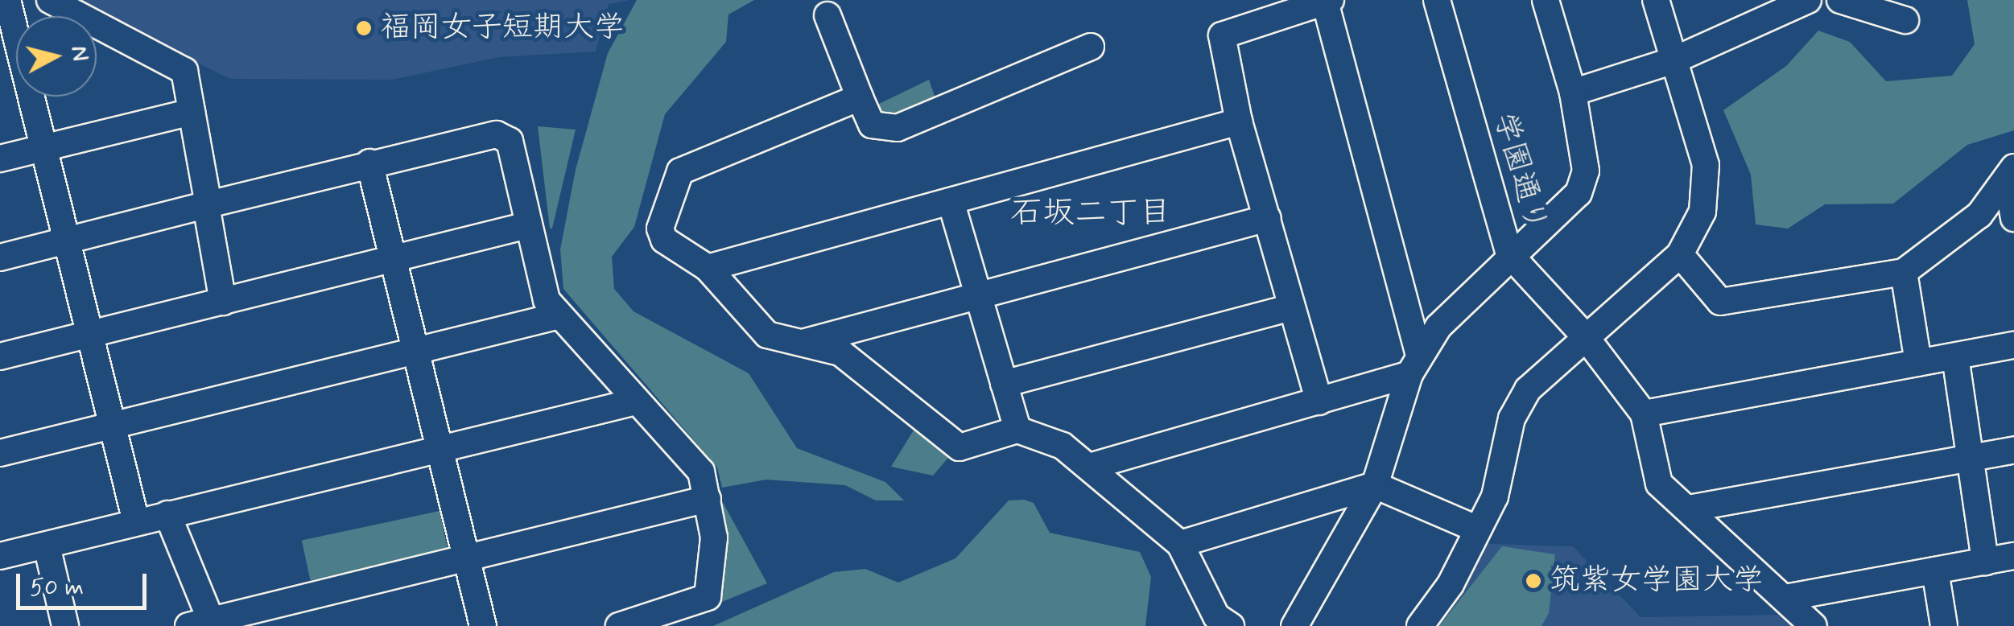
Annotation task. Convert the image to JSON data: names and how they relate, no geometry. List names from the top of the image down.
{
  "streets": {
    "street": ["学園通り"]
  },
  "districts": ["石坂二丁目"],
  "places": ["福岡女子短期大学", "筑紫女学園大学"],
  "scale_bar": "50 m",
  "north": "right"
}
